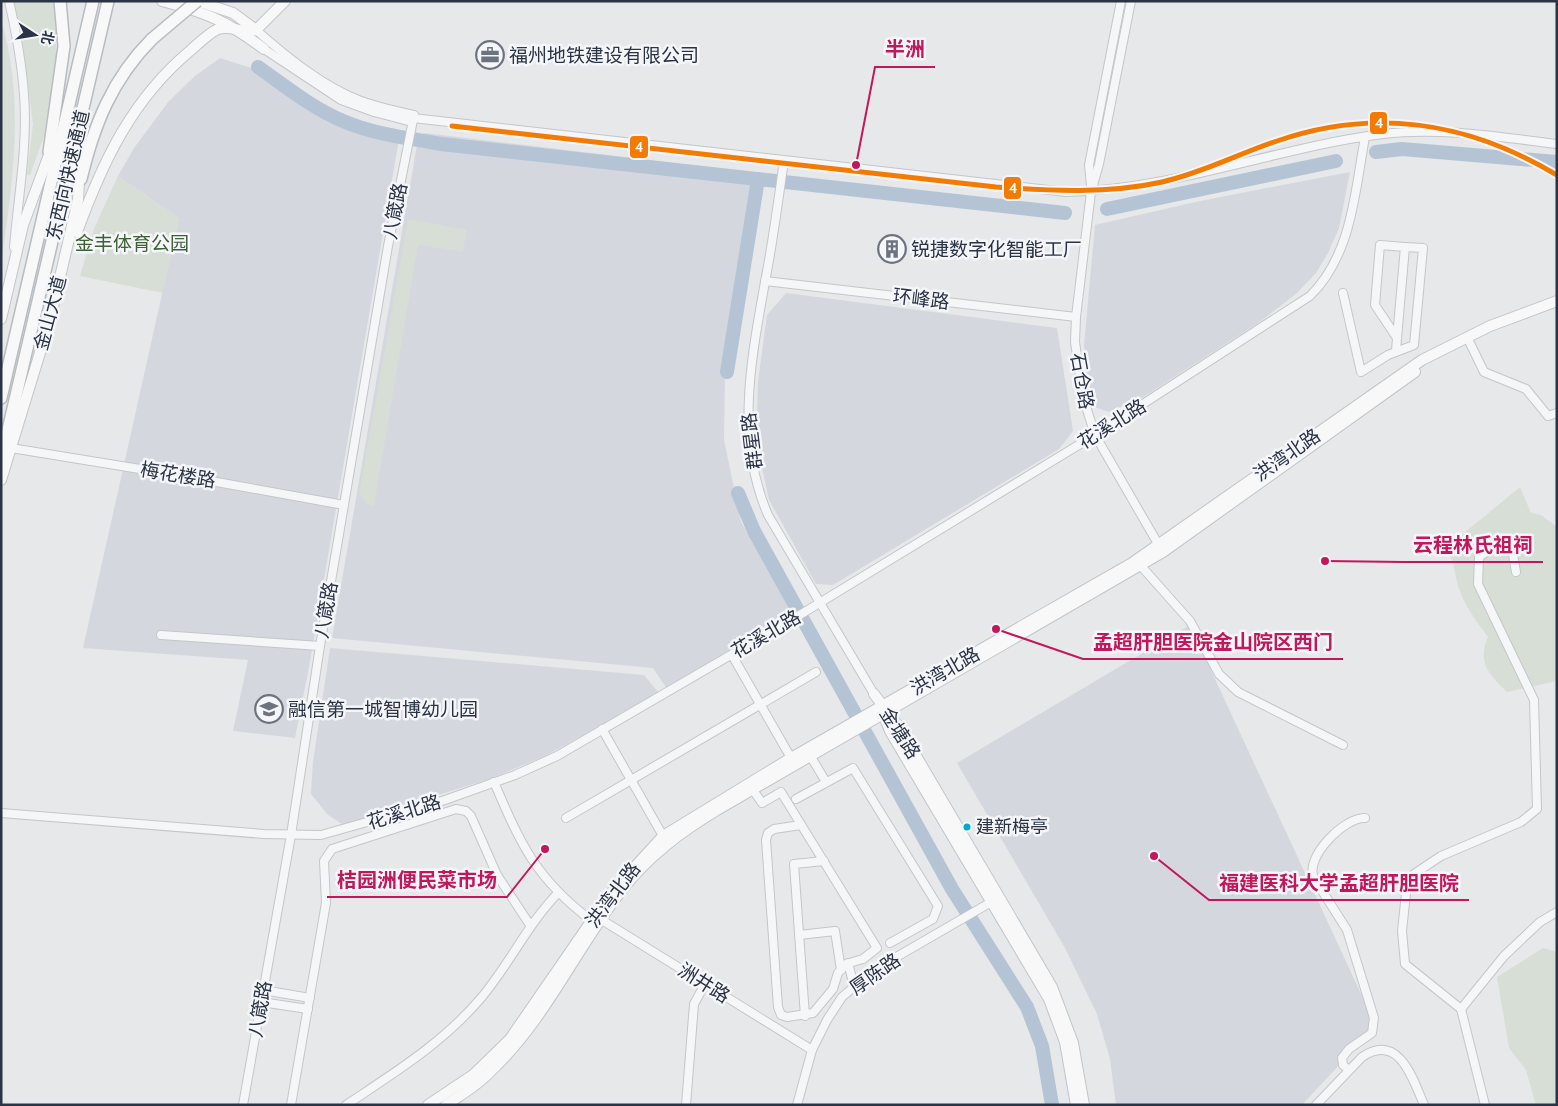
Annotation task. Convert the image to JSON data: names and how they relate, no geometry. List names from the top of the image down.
{
  "streets": {
    "highway": ["东西向快速通道", "金山大道"],
    "main road": ["洪湾北路", "金塘路"],
    "street": [
      "八箴路",
      "环峰路",
      "石仓路",
      "花溪北路",
      "群星路",
      "梅花楼路",
      "厚陈路",
      "洲井路"
    ]
  },
  "crossings": [
    ["东西向快速通道", "金山大道"],
    ["八箴路", "花溪北路"],
    ["八箴路", "梅花楼路"],
    ["环峰路", "石仓路"],
    ["环峰路", "群星路"],
    ["金山大道", "梅花楼路"],
    ["石仓路", "花溪北路"],
    ["石仓路", "洪湾北路"],
    ["花溪北路", "群星路"],
    ["花溪北路", "洲井路"],
    ["群星路", "金塘路"],
    ["洪湾北路", "金塘路"],
    ["洪湾北路", "洲井路"],
    ["金塘路", "厚陈路"],
    ["厚陈路", "洲井路"]
  ],
  "parks": ["金丰体育公园"],
  "places": {
    "office": ["福州地铁建设有限公司"],
    "other": [
      "半洲",
      "云程林氏祖祠",
      "孟超肝胆医院金山院区西门",
      "建新梅亭",
      "桔园洲便民菜市场",
      "福建医科大学孟超肝胆医院"
    ],
    "building": ["锐捷数字化智能工厂"],
    "school or university": ["融信第一城智博幼儿园"]
  },
  "lines": ["transit line 4"],
  "north": "right"
}
